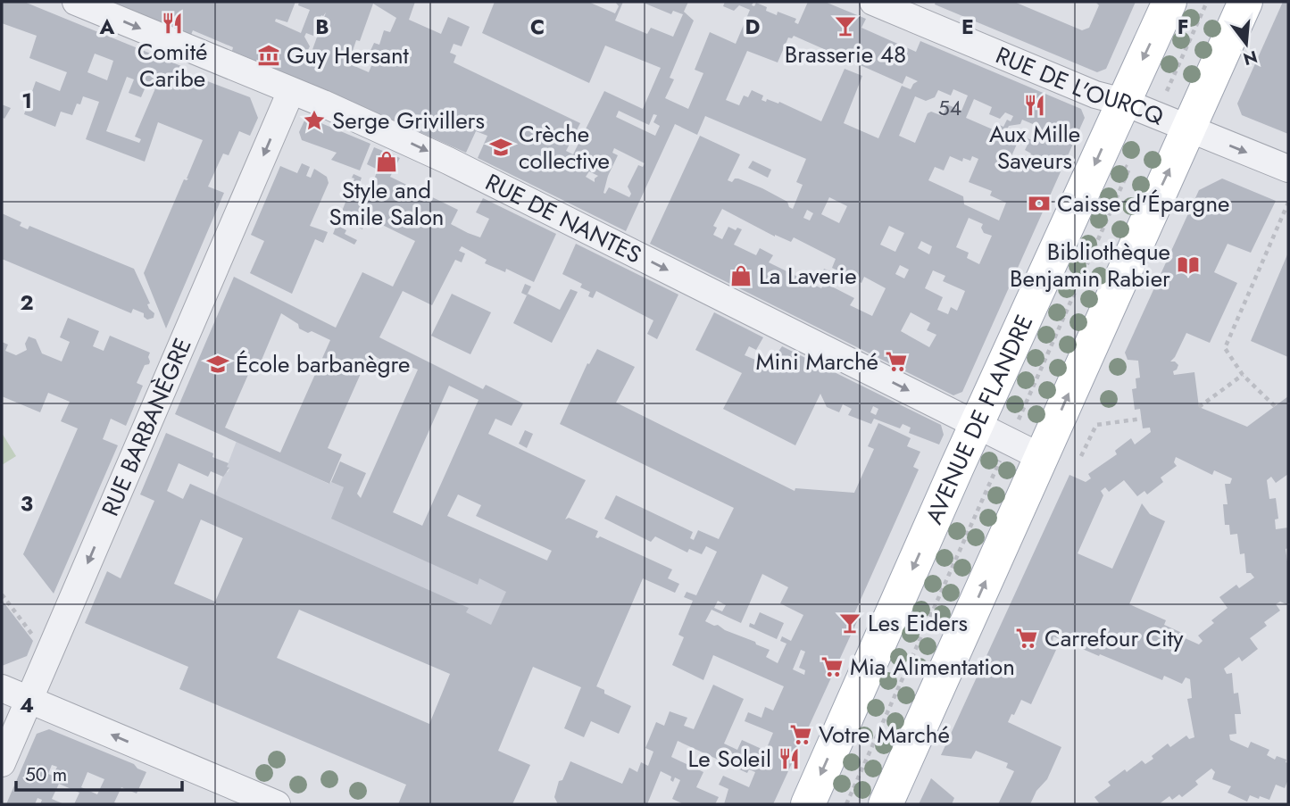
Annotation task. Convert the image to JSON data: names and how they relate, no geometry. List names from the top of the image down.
{
  "streets": {
    "main road": ["AVENUE DE FLANDRE"],
    "street": ["RUE DE L'OURCQ", "RUE DE NANTES", "RUE BARBANÈGRE"]
  },
  "crossings": [
    ["RUE DE L'OURCQ", "AVENUE DE FLANDRE"],
    ["RUE DE NANTES", "AVENUE DE FLANDRE"],
    ["RUE DE NANTES", "RUE BARBANÈGRE"]
  ],
  "one_way": ["RUE DE NANTES", "RUE BARBANÈGRE"],
  "places": {
    "restaurant": ["Comité Caribe", "Aux Mille Saveurs", "Le Soleil"],
    "bar": ["Brasserie 48", "Les Eiders"],
    "museum": ["Guy Hersant"],
    "place": ["Serge Grivillers"],
    "school or university": ["Crèche collective", "École barbanègre"],
    "shop": ["Style and Smile Salon", "La Laverie"],
    "bank": ["Caisse d'Épargne"],
    "library": ["Bibliothèque Benjamin Rabier"],
    "supermarket": [
      "Mini Marché",
      "Carrefour City",
      "Mia Alimentation",
      "Votre Marché"
    ]
  },
  "house_numbers": ["54"],
  "scale_bar": "50 m",
  "north": "bottom",
  "grid": {
    "columns": [
      "A",
      "B",
      "C",
      "D",
      "E",
      "F"
    ],
    "rows": [
      "1",
      "2",
      "3",
      "4"
    ]
  }
}
